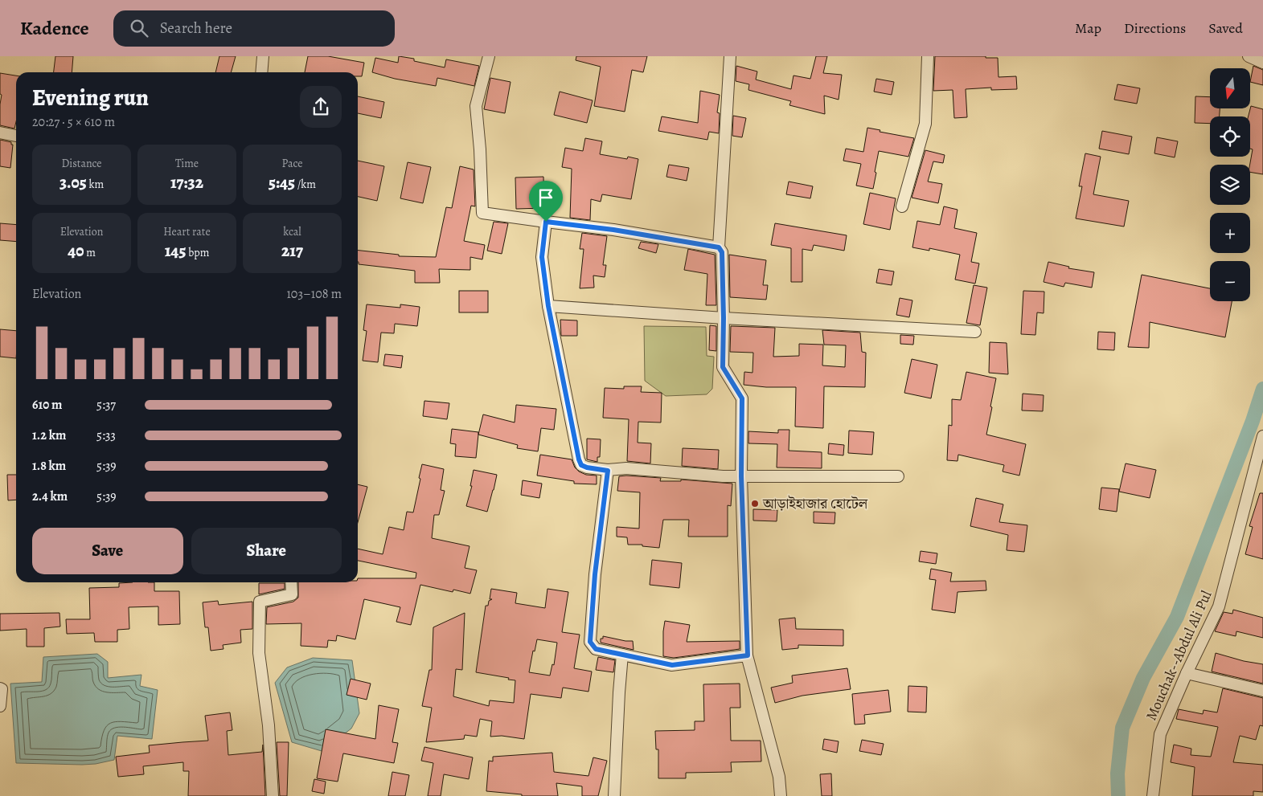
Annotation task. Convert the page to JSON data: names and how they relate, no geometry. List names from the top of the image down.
{
  "streets": {
    "street": ["Mouchak--Abdul Ali Pul"]
  },
  "places": ["আড়াইহাজার হোটেল"],
  "north": "bottom",
  "page": {
    "header": "Kadence",
    "search": "Search here",
    "nav": ["Map", "Directions", "Saved"],
    "map_buttons": ["+", "−"],
    "heading": ["Evening run", "20:27 · 5 × 610 m"],
    "stats": [
      ["Distance", "3.05 km"],
      ["Time", "17:32"],
      ["Pace", "5:45 /km"],
      ["Elevation", "40 m"],
      ["Heart rate", "145 bpm"],
      ["kcal", "217"]
    ],
    "chart": ["Elevation", "103–108 m"],
    "list": [
      {
        "name": "610 m",
        "note": "5:37"
      },
      {
        "name": "1.2 km",
        "note": "5:33"
      },
      {
        "name": "1.8 km",
        "note": "5:39"
      },
      {
        "name": "2.4 km",
        "note": "5:39"
      }
    ],
    "buttons": ["Save", "Share"]
  }
}
